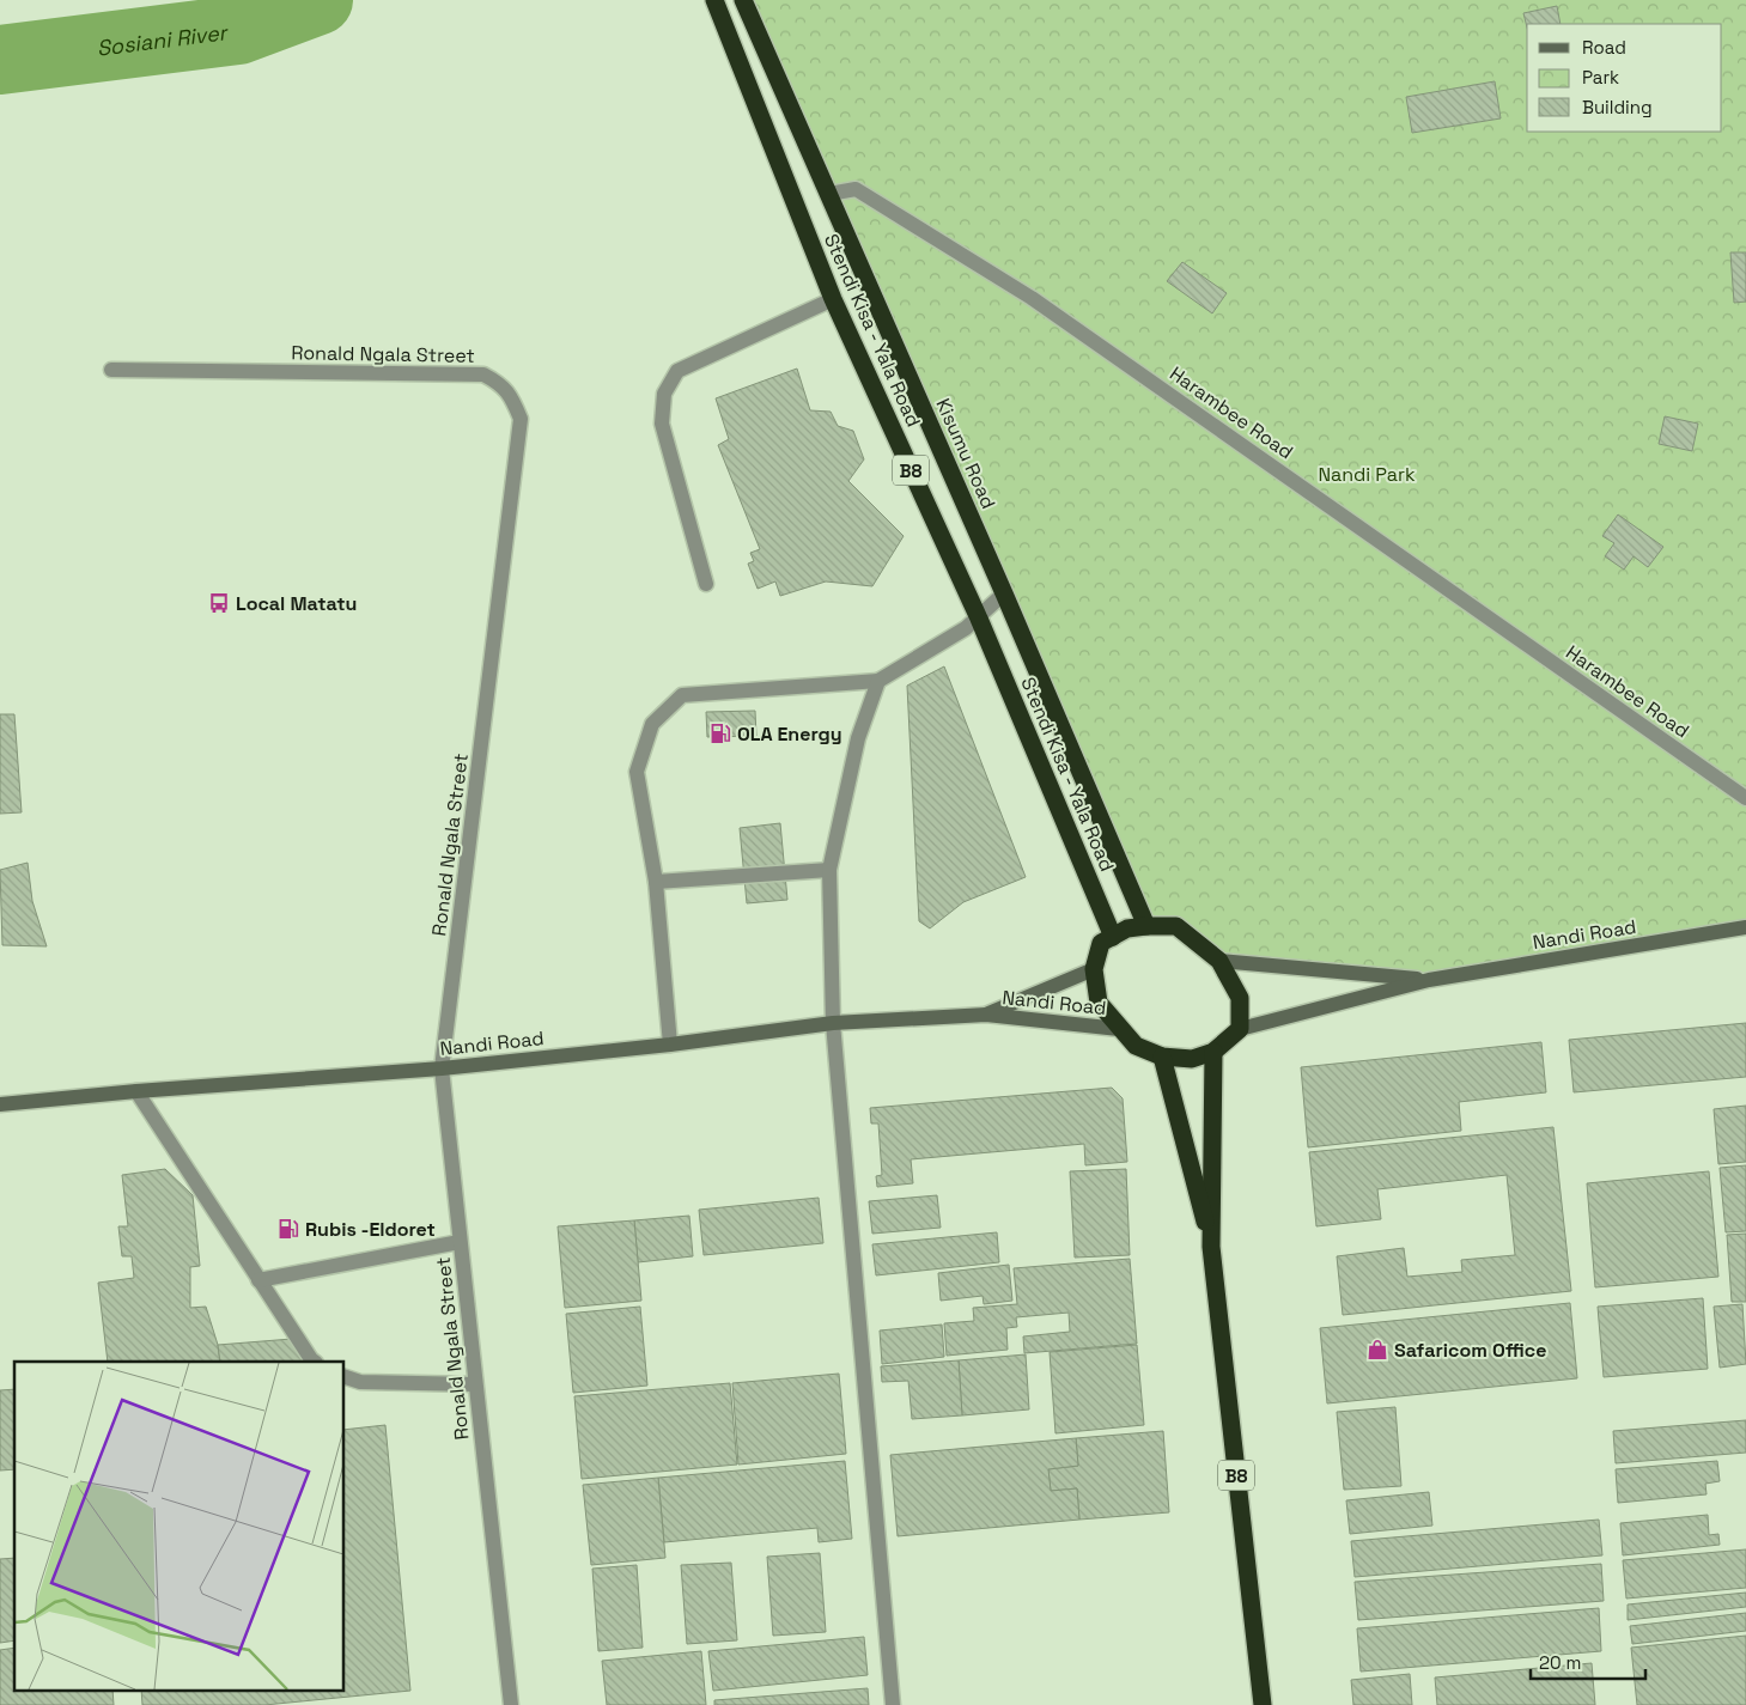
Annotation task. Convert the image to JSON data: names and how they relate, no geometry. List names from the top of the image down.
{
  "streets": {
    "highway": ["Stendi Kisa - Yala Road", "Kisumu Road", "B8"],
    "street": ["Ronald Ngala Street", "Harambee Road", "Nandi Road"]
  },
  "crossings": [
    ["Stendi Kisa - Yala Road", "Kisumu Road"],
    ["Stendi Kisa - Yala Road", "B8"],
    ["Stendi Kisa - Yala Road", "Nandi Road"],
    ["Ronald Ngala Street", "Nandi Road"],
    ["Harambee Road", "Kisumu Road"],
    ["Kisumu Road", "B8"],
    ["Kisumu Road", "Nandi Road"],
    ["B8", "Nandi Road"]
  ],
  "water": ["Sosiani River"],
  "parks": ["Nandi Park"],
  "places": {
    "bus stop": ["Local Matatu"],
    "fuel station": ["OLA Energy", "Rubis -Eldoret"],
    "shop": ["Safaricom Office"]
  },
  "legend": ["Road", "Park", "Building"],
  "scale_bar": "20 m"
}
